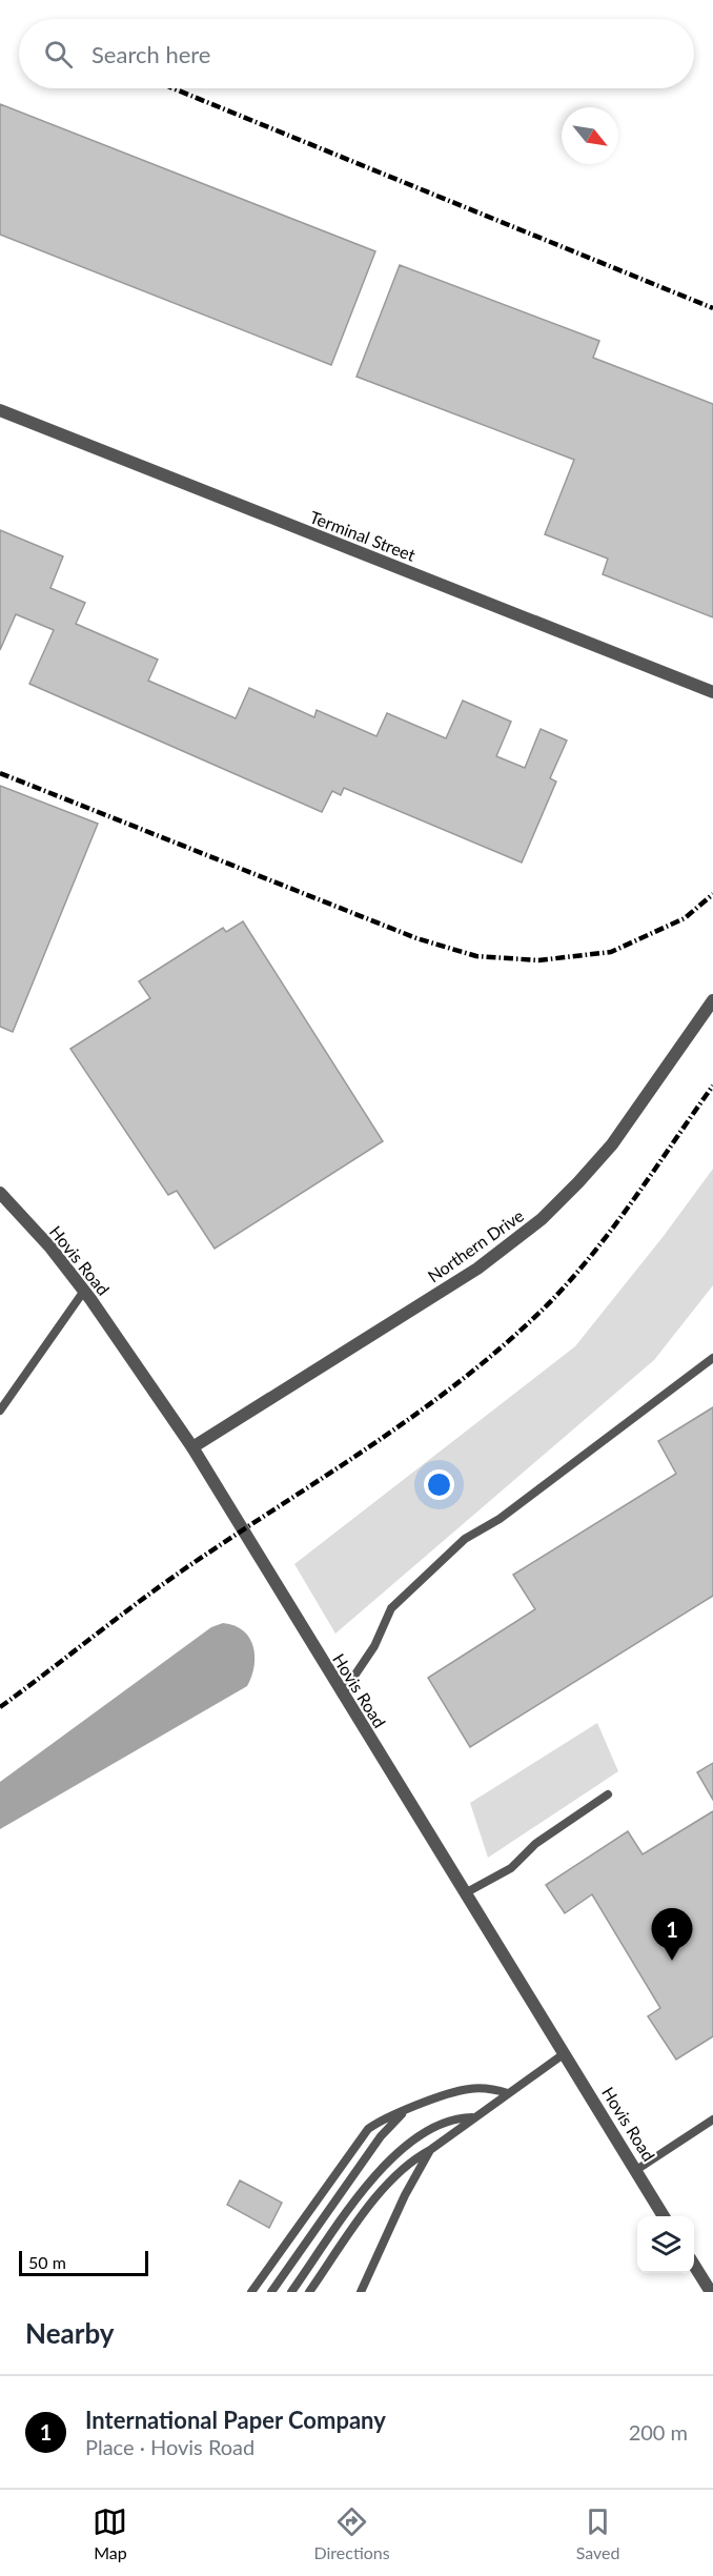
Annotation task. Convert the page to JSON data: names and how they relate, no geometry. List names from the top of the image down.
{
  "streets": {
    "street": ["Terminal Street", "Northern Drive", "Hovis Road"]
  },
  "crossings": [
    ["Northern Drive", "Hovis Road"]
  ],
  "scale_bar": "50 m",
  "north": "bottom right",
  "page": {
    "search": "Search here",
    "pins": "1",
    "scale": "50 m",
    "heading": "Nearby",
    "list": [
      {
        "mark": "1",
        "name": "International Paper Company",
        "note": "Place · Hovis Road",
        "value": "200 m"
      }
    ],
    "nav": ["Map", "Directions", "Saved"]
  }
}
